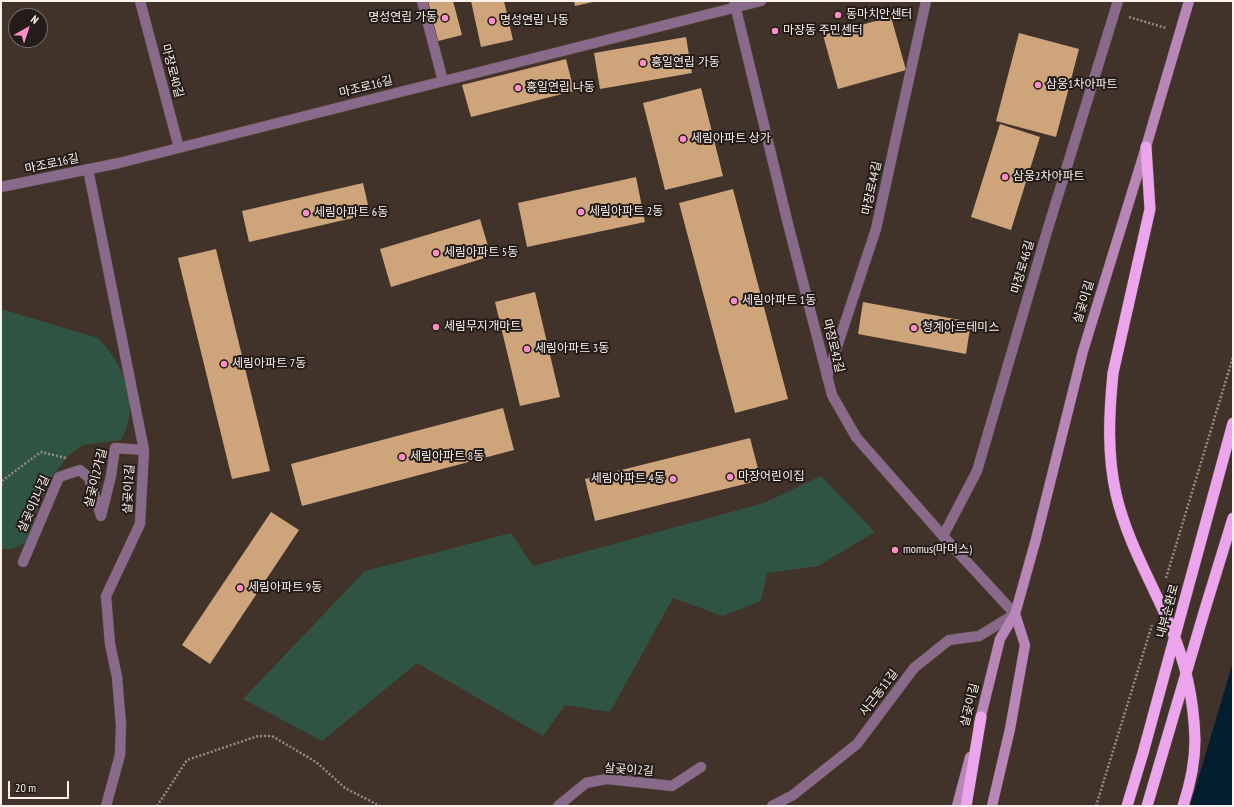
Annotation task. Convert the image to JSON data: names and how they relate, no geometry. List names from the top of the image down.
{
  "streets": {
    "highway": ["내부순환로"],
    "main road": ["살곶이길"],
    "street": [
      "마장로40길",
      "마조로16길",
      "마장로44길",
      "마장로46길",
      "마장로42길",
      "살곶이2가길",
      "살곶이2길",
      "살곶이2나길",
      "사근동11길"
    ]
  },
  "crossings": [
    ["마장로40길", "마조로16길"],
    ["마조로16길", "마장로42길"],
    ["마조로16길", "살곶이2길"],
    ["마장로44길", "마장로42길"],
    ["마장로46길", "마장로42길"],
    ["살곶이길", "마장로42길"],
    ["살곶이길", "사근동11길"],
    ["마장로42길", "사근동11길"],
    ["살곶이2가길", "살곶이2길"],
    ["살곶이2가길", "살곶이2나길"]
  ],
  "places": [
    "동마치안센터",
    "명성연립 가동",
    "명성연립 나동",
    "마장동 주민센터",
    "흥일연립 가동",
    "삼웅1차아파트",
    "흥일연립 나동",
    "세림아파트 상가",
    "삼웅2차아파트",
    "세림아파트 2동",
    "세림아파트 6동",
    "세림아파트 5동",
    "세림아파트 1동",
    "세림무지개마트",
    "청계아르테미스",
    "세림아파트 3동",
    "세림아파트 7동",
    "세림아파트 8동",
    "마장어린이집",
    "세림아파트 4동",
    "momus(마머스)",
    "세림아파트 9동"
  ],
  "scale_bar": "20 m",
  "north": "top right"
}
